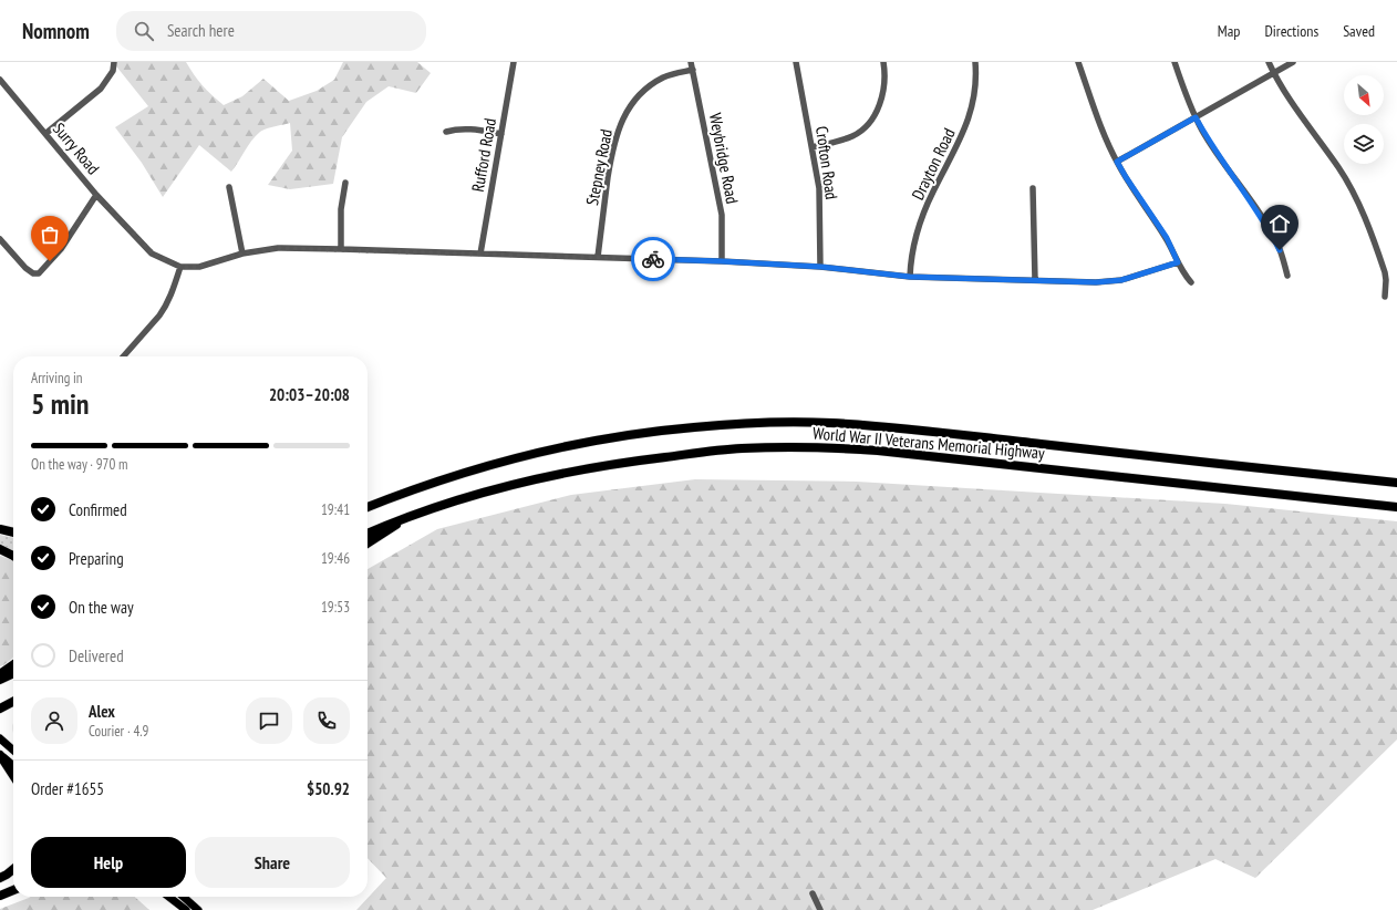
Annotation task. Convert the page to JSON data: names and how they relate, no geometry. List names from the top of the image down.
{
  "streets": {
    "highway": ["World War II Veterans Memorial Highway"],
    "street": [
      "Surry Road",
      "Rufford Road",
      "Weybridge Road",
      "Crofton Road",
      "Drayton Road",
      "Stepney Road"
    ]
  },
  "crossings": [
    ["Surry Road", "Rufford Road"],
    ["Surry Road", "Weybridge Road"],
    ["Surry Road", "Crofton Road"],
    ["Surry Road", "Drayton Road"],
    ["Surry Road", "Stepney Road"],
    ["Weybridge Road", "Stepney Road"]
  ],
  "north": "bottom right",
  "page": {
    "header": "Nomnom",
    "search": "Search here",
    "nav": ["Map", "Directions", "Saved"],
    "heading": ["5 min", "Arriving in", "20:03–20:08"],
    "panel": [
      "Alex",
      "Courier · 4.9",
      "Order #1655",
      "$50.92"
    ],
    "bar": "On the way · 970 m",
    "list": [
      ["Confirmed", "19:41"],
      ["Preparing", "19:46"],
      ["On the way", "19:53"],
      "Delivered"
    ],
    "buttons": ["Help", "Share"]
  }
}
